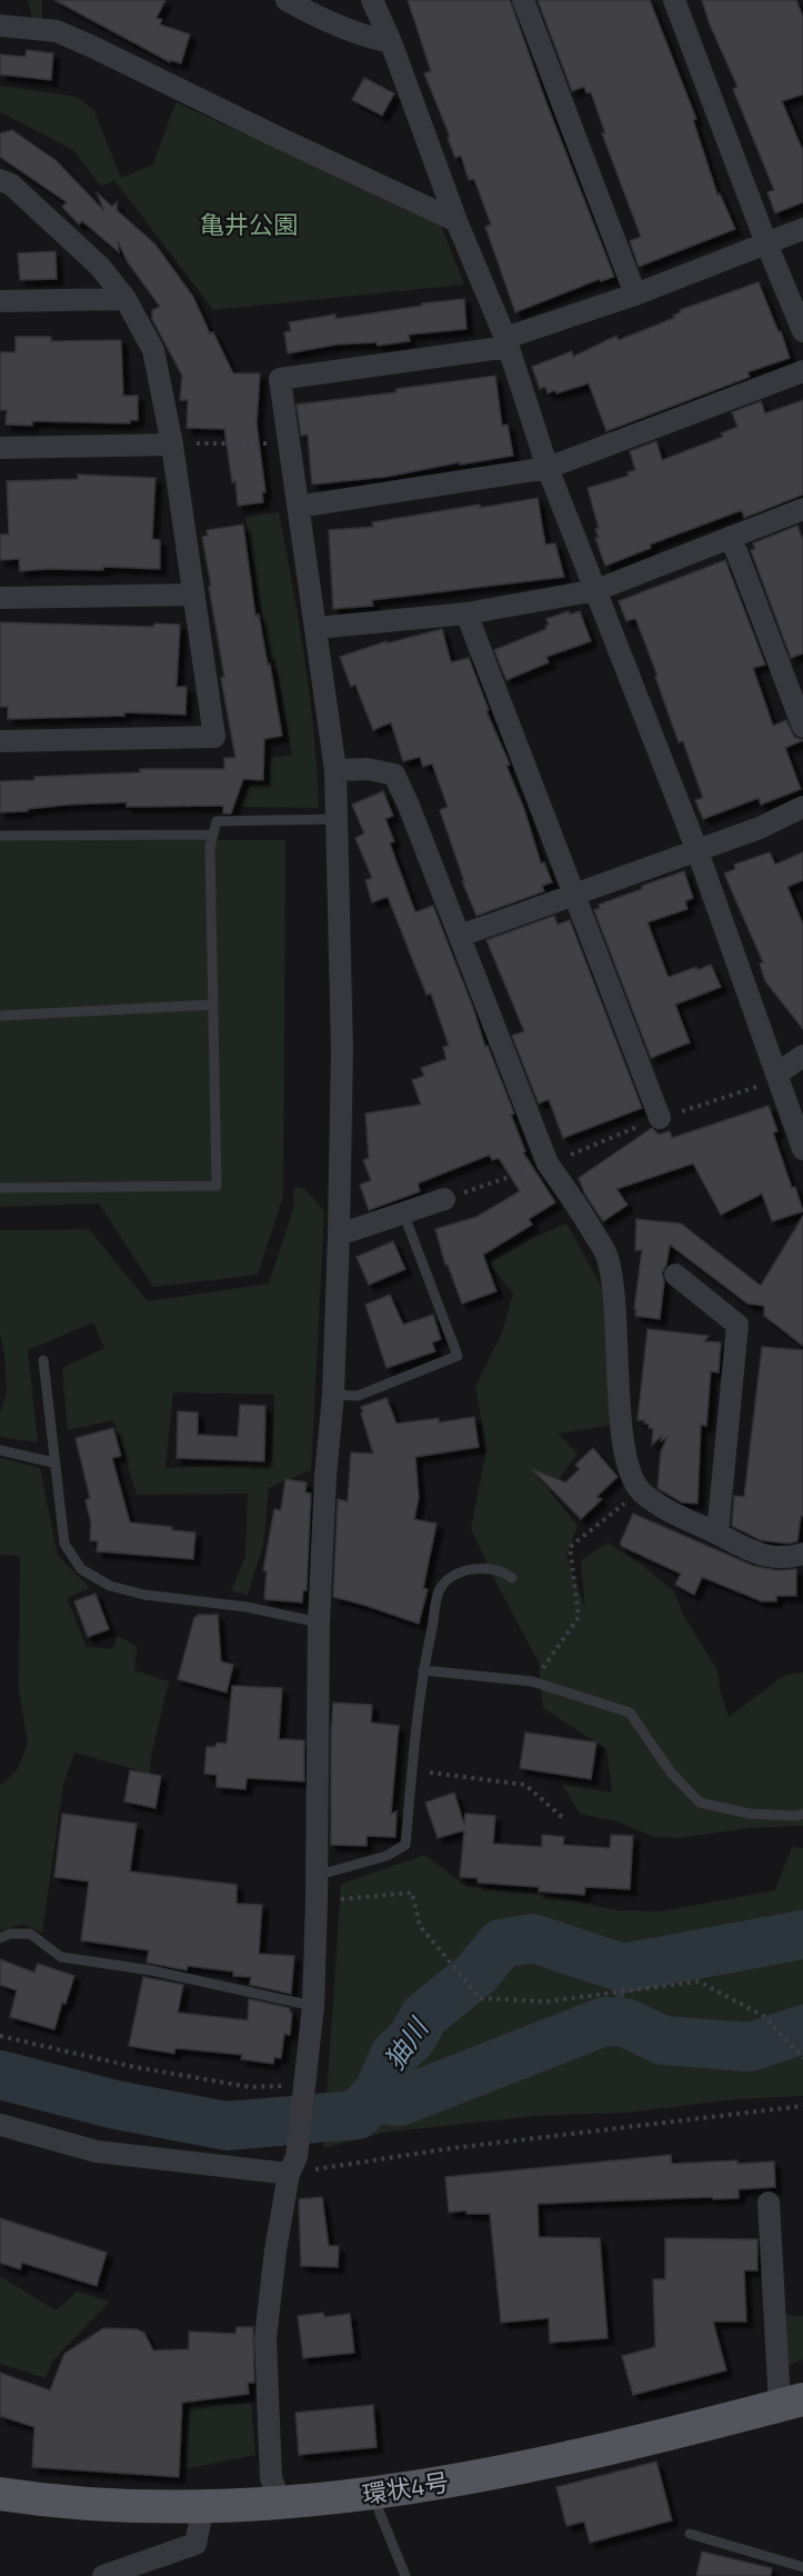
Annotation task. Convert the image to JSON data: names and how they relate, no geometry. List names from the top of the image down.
{
  "streets": {
    "main road": ["環状4号"]
  },
  "water": ["㹨川"],
  "parks": ["亀井公園"]
}
